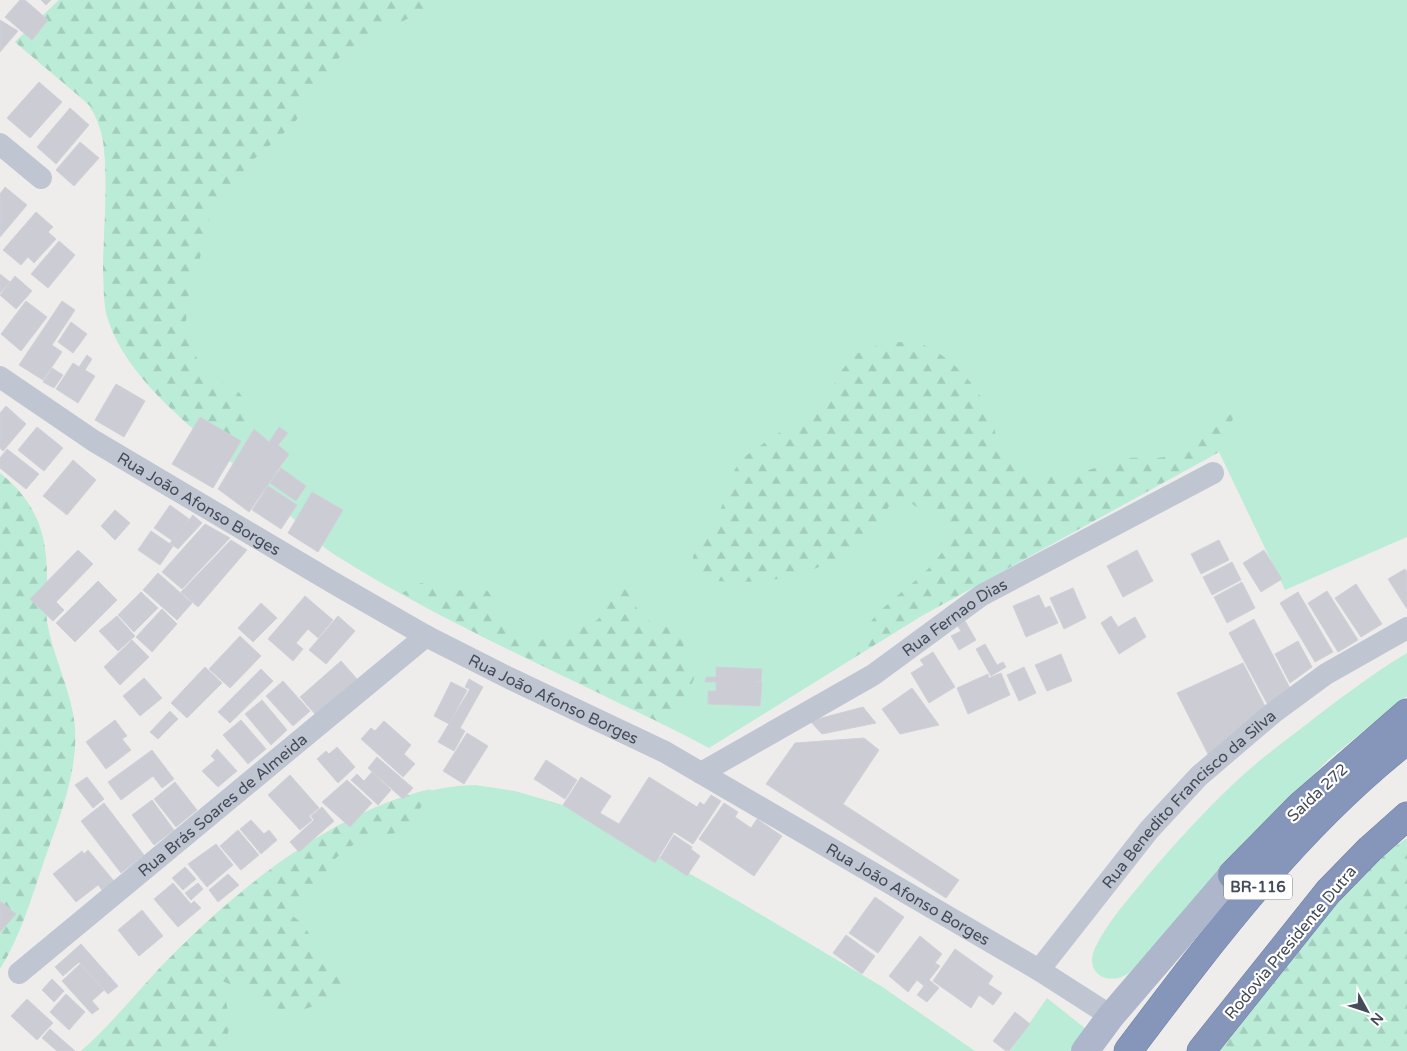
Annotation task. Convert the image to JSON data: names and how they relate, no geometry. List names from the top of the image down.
{
  "streets": {
    "highway": ["Saída 272", "BR-116", "Rodovia Presidente Dutra"],
    "street": [
      "Rua João Afonso Borges",
      "Rua Fernao Dias",
      "Rua Benedito Francisco da Silva",
      "Rua Brás Soares de Almeida"
    ]
  },
  "crossings": [
    ["Rua João Afonso Borges", "Rua Fernao Dias"],
    ["Rua João Afonso Borges", "Rua Benedito Francisco da Silva"],
    ["Rua João Afonso Borges", "Rua Brás Soares de Almeida"]
  ],
  "north": "bottom right"
}
